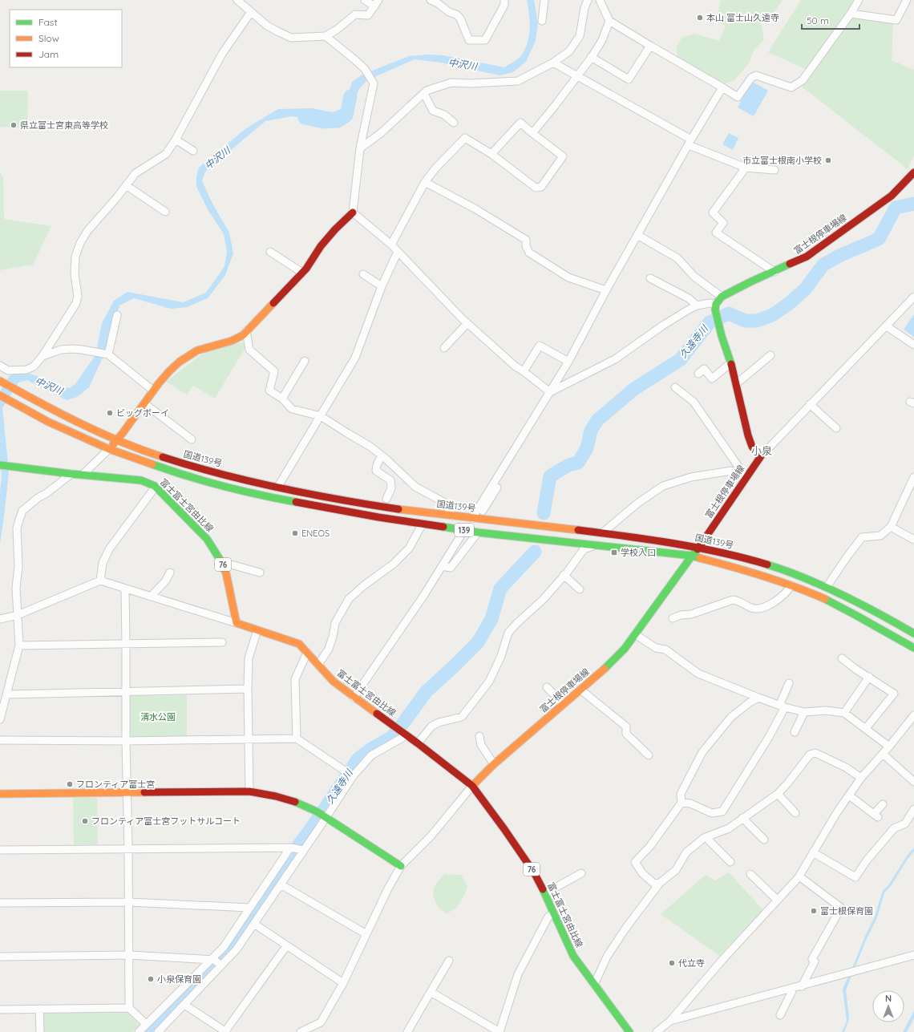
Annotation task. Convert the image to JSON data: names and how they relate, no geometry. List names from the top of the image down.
{
  "streets": {
    "main road": [
      "富士根停車場線",
      "国道139号",
      "富士富士宮由比線",
      "139",
      "76"
    ]
  },
  "crossings": [
    ["富士根停車場線", "国道139号"],
    ["富士根停車場線", "富士富士宮由比線"],
    ["富士根停車場線", "139"]
  ],
  "districts": ["小泉"],
  "water": ["中沢川", "久遠寺川"],
  "parks": ["清水公園"],
  "places": {
    "other": [
      "本山 富士山久遠寺",
      "県立富士宮東高等学校",
      "市立富士根南小学校",
      "ビッグボーイ",
      "ENEOS",
      "フロンティア富士宮",
      "フロンティア富士宮フットサルコート",
      "富士根保育園",
      "代立寺",
      "小泉保育園"
    ],
    "transit": ["学校入口"]
  },
  "legend": ["Fast", "Slow", "Jam"],
  "scale_bar": "50 m",
  "north": "top"
}
